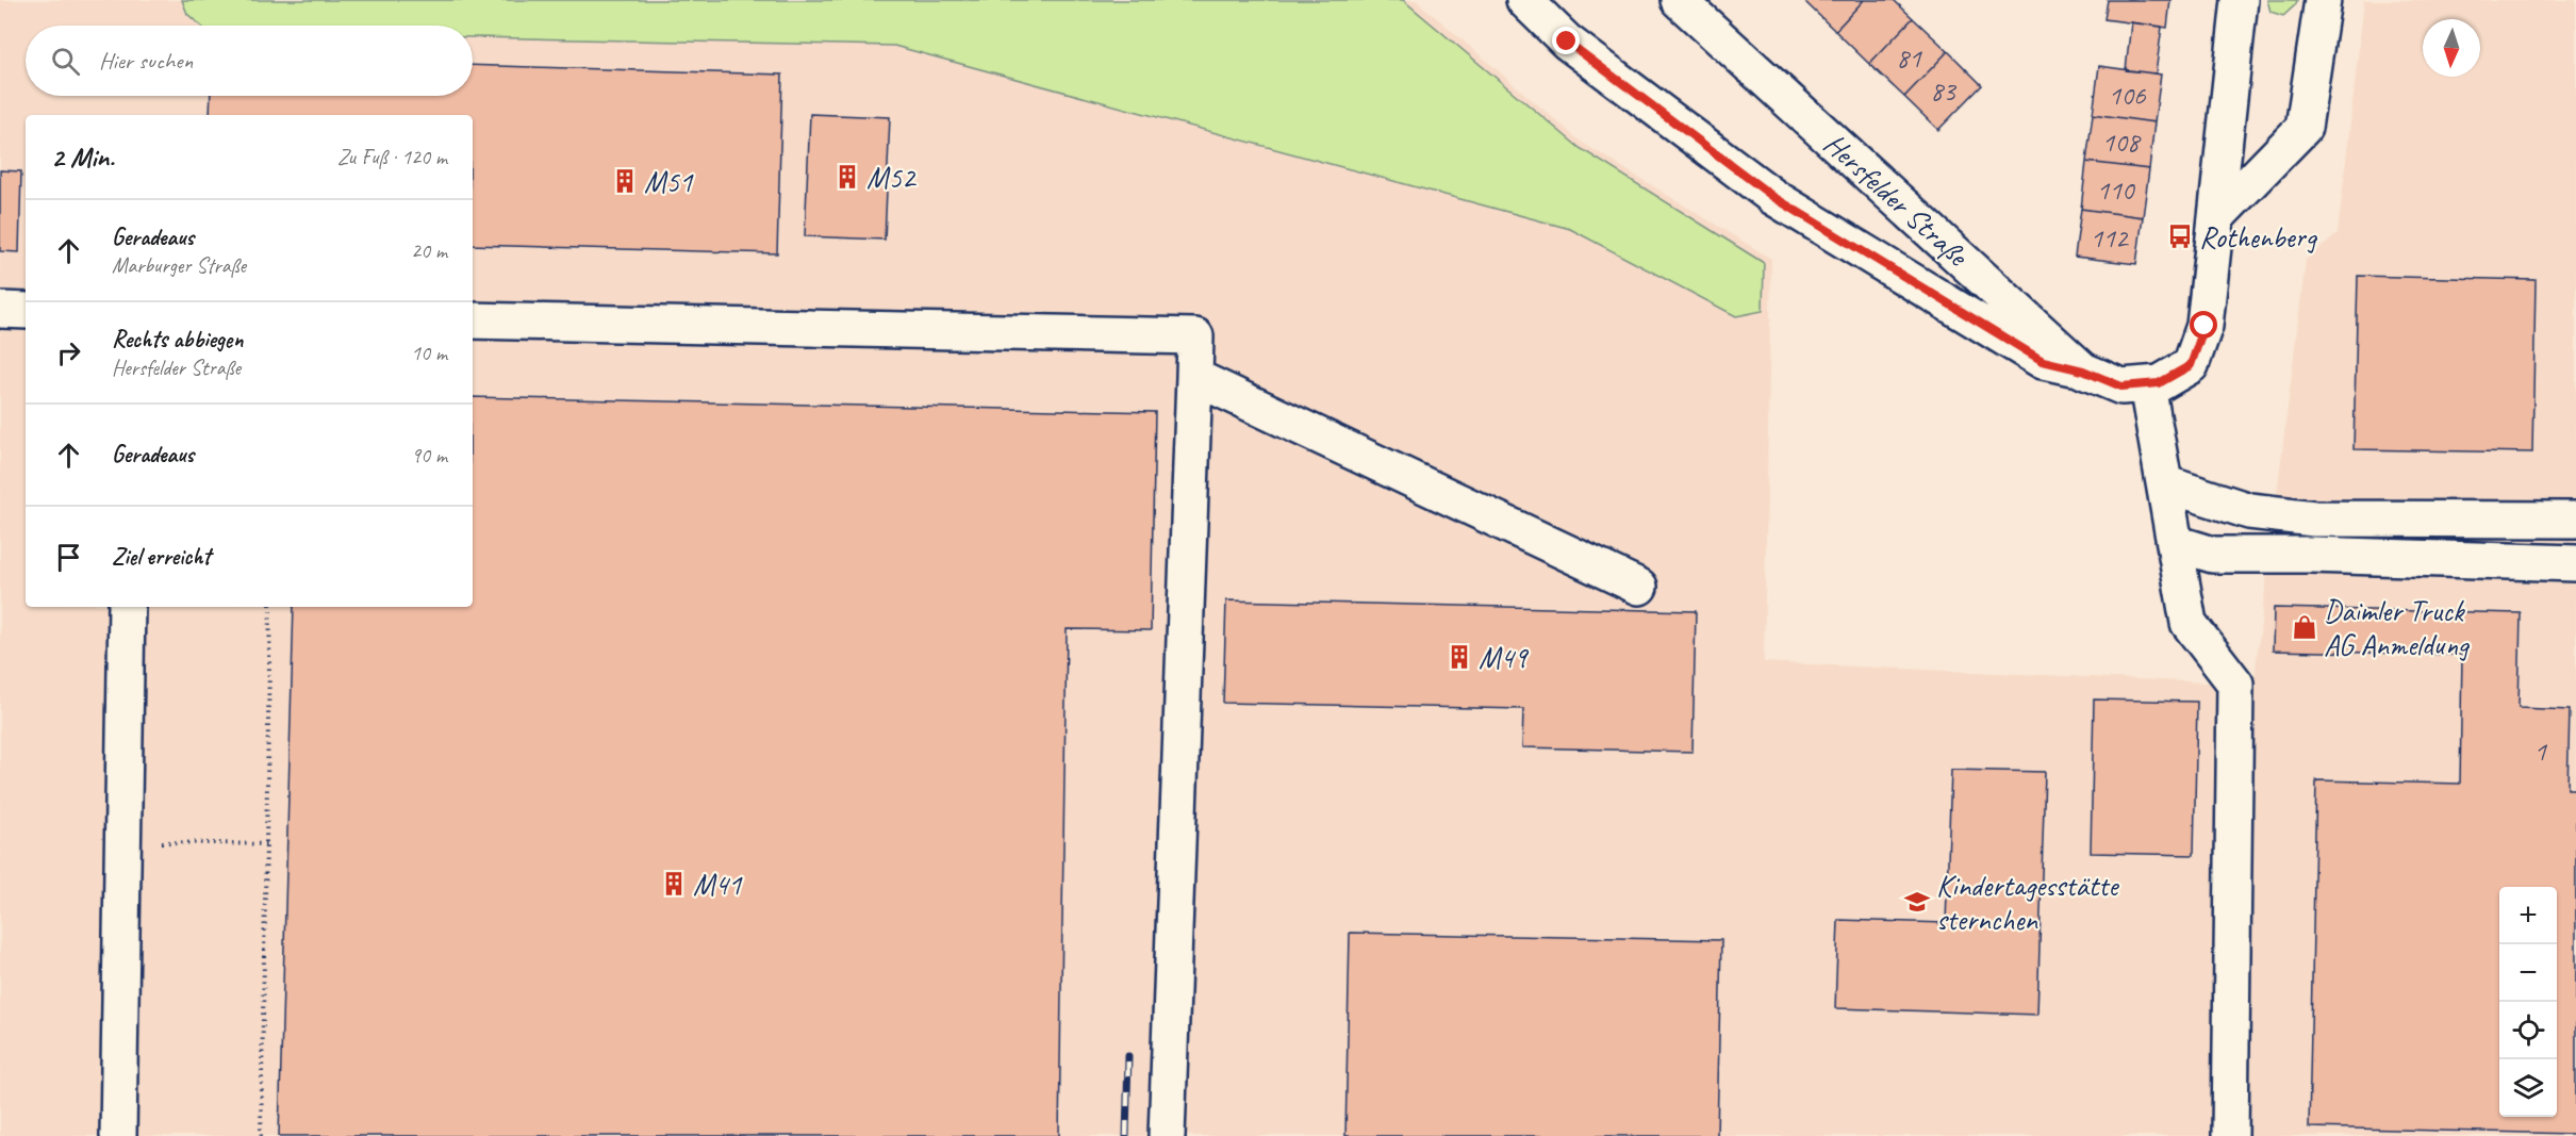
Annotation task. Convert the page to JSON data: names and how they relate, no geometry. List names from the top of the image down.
{
  "streets": {
    "street": ["Hersfelder Straße"]
  },
  "places": {
    "building": [
      "M52",
      "M51",
      "M49",
      "M41"
    ],
    "bus stop": ["Rothenberg"],
    "shop": ["Daimler Truck AG Anmeldung"],
    "school or university": ["Kindertagesstätte sternchen"]
  },
  "house_numbers": [
    "81",
    "83",
    "106",
    "108",
    "110",
    "112",
    "1"
  ],
  "north": "bottom",
  "page": {
    "search": "Hier suchen",
    "heading": ["2 Min.", "Zu Fuß · 120 m"],
    "list": [
      ["Geradeaus", "Marburger Straße", "20 m"],
      ["Rechts abbiegen", "Hersfelder Straße", "10 m"],
      ["Geradeaus", "90 m"],
      "Ziel erreicht"
    ],
    "map_buttons": ["+", "−"]
  }
}
